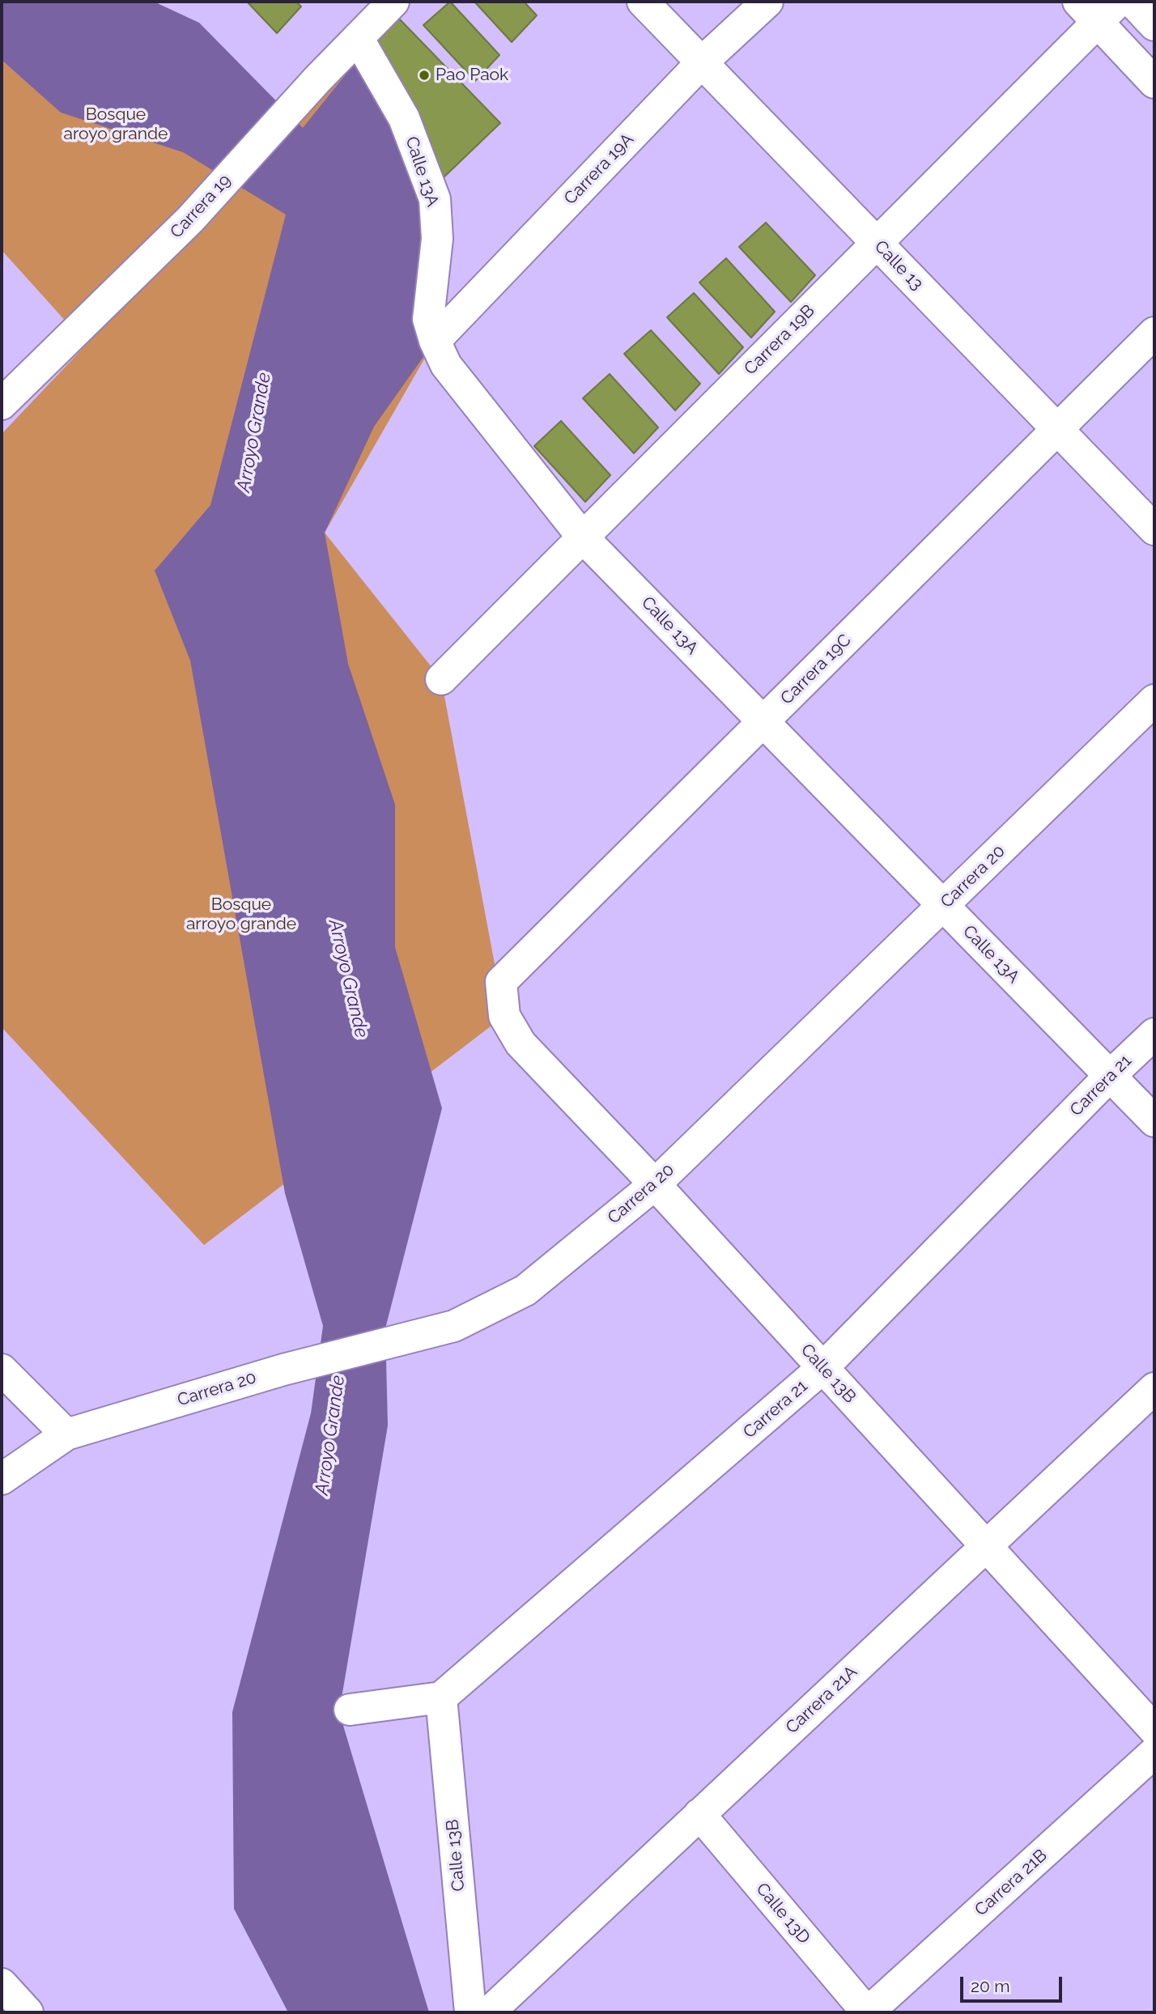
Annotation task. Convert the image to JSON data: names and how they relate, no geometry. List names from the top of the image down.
{
  "streets": {
    "street": [
      "Carrera 19A",
      "Calle 13A",
      "Carrera 19",
      "Calle 13",
      "Carrera 19B",
      "Carrera 19C",
      "Carrera 20",
      "Carrera 21",
      "Calle 13B",
      "Carrera 21A",
      "Carrera 21B",
      "Calle 13D"
    ]
  },
  "crossings": [
    ["Carrera 19A", "Calle 13A"],
    ["Carrera 19A", "Calle 13"],
    ["Calle 13A", "Carrera 19"],
    ["Calle 13A", "Carrera 19B"],
    ["Calle 13A", "Carrera 19C"],
    ["Calle 13A", "Carrera 20"],
    ["Calle 13A", "Carrera 21"],
    ["Calle 13", "Carrera 19B"],
    ["Calle 13", "Carrera 19C"],
    ["Carrera 19C", "Calle 13B"],
    ["Carrera 20", "Calle 13B"],
    ["Carrera 21", "Calle 13B"],
    ["Calle 13B", "Carrera 21A"],
    ["Carrera 21A", "Calle 13D"],
    ["Carrera 21B", "Calle 13D"]
  ],
  "water": ["Arroyo Grande"],
  "parks": ["Bosque aroyo grande", "Bosque arroyo grande"],
  "places": ["Pao Paok"],
  "scale_bar": "20 m"
}
